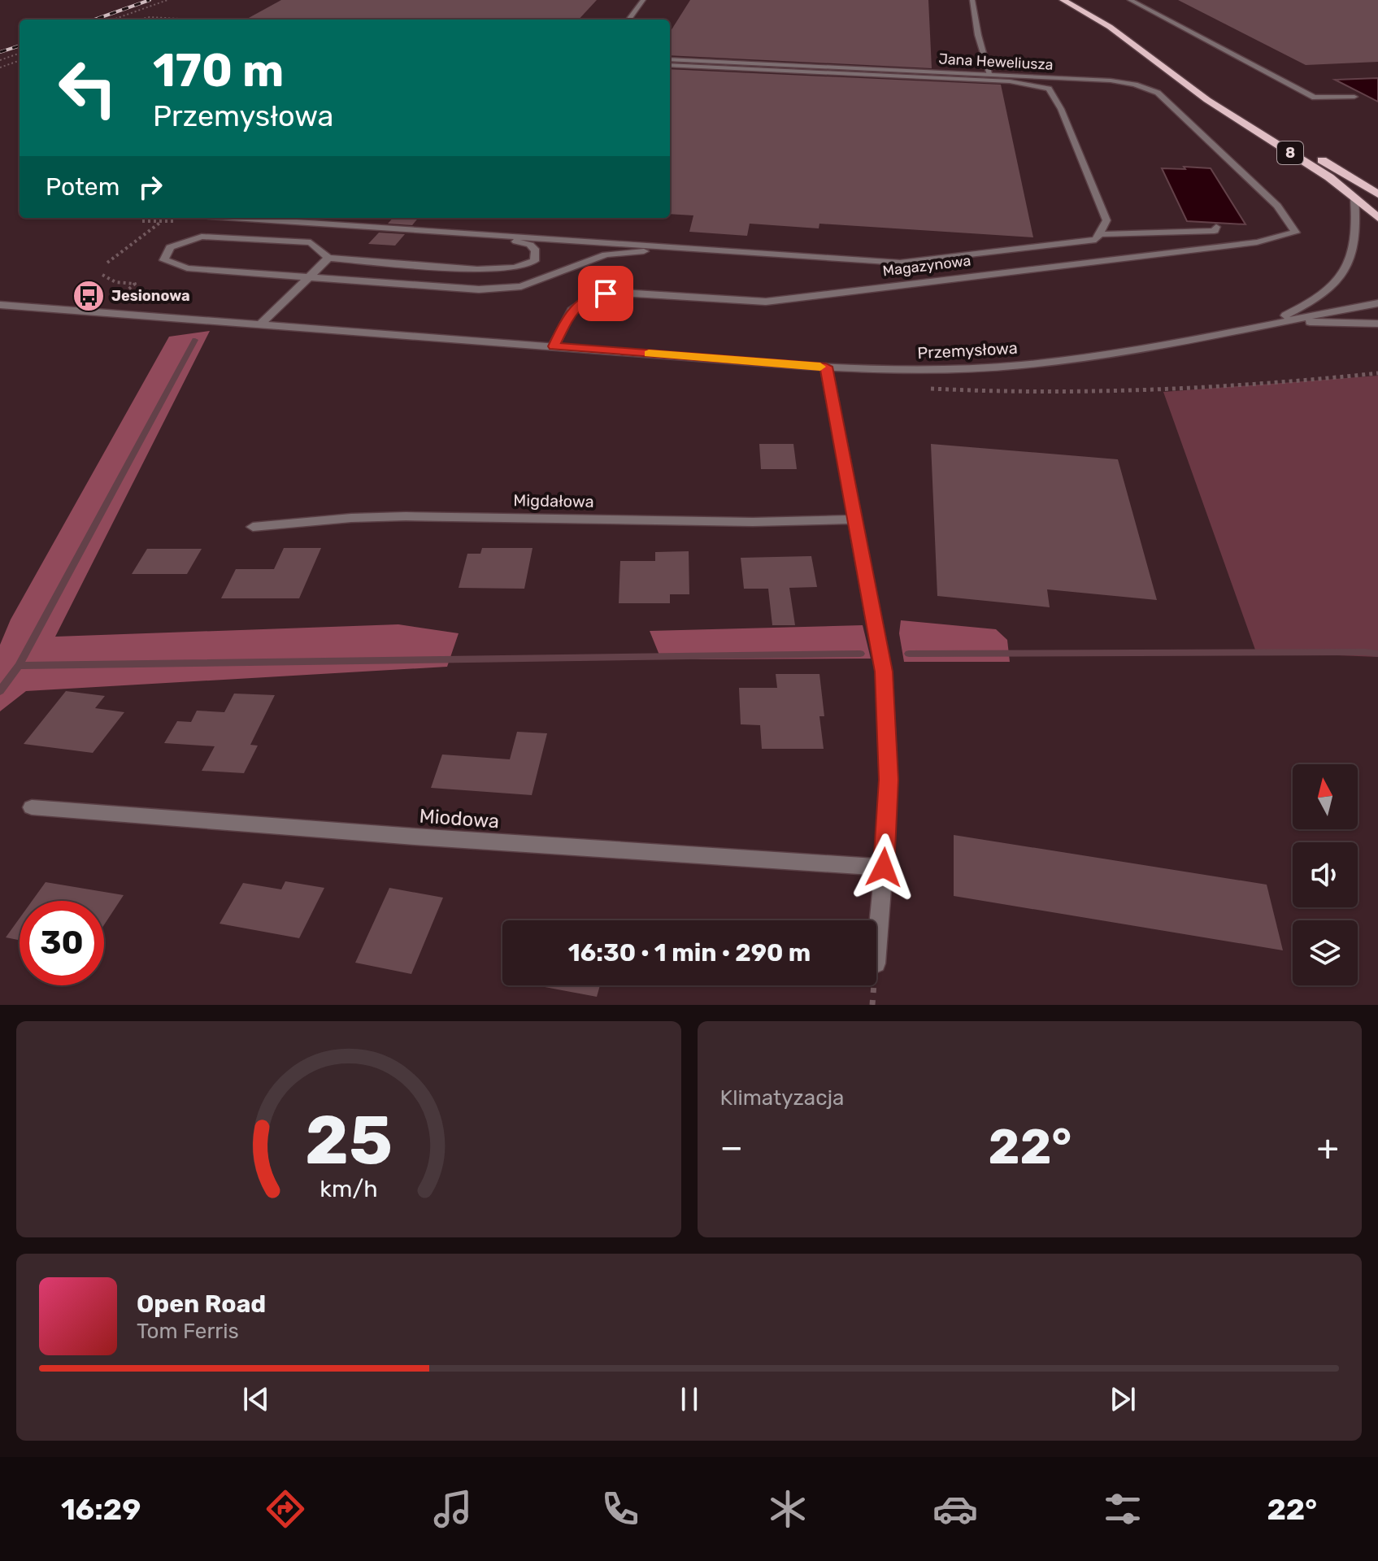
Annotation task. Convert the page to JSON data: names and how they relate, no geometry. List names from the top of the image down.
{
  "streets": {
    "highway": ["8"],
    "street": [
      "Jana Heweliusza",
      "Magazynowa",
      "Przemysłowa",
      "Migdałowa",
      "Miodowa"
    ]
  },
  "crossings": [
    ["Jana Heweliusza", "Magazynowa"],
    ["Magazynowa", "Przemysłowa"]
  ],
  "places": {
    "bus stop": ["Jesionowa"]
  },
  "north": "top",
  "page": {
    "turn": ["170 m", "Przemysłowa"],
    "then": "Potem",
    "limit": "30",
    "trip": "16:30 · 1 min · 290 m",
    "tile": "Klimatyzacja",
    "heat": ["−", "22°", "+"],
    "song": ["Open Road", "Tom Ferris"],
    "tabs": ["16:29", "22°"],
    "gauge": ["25", "km/h"]
  }
}
